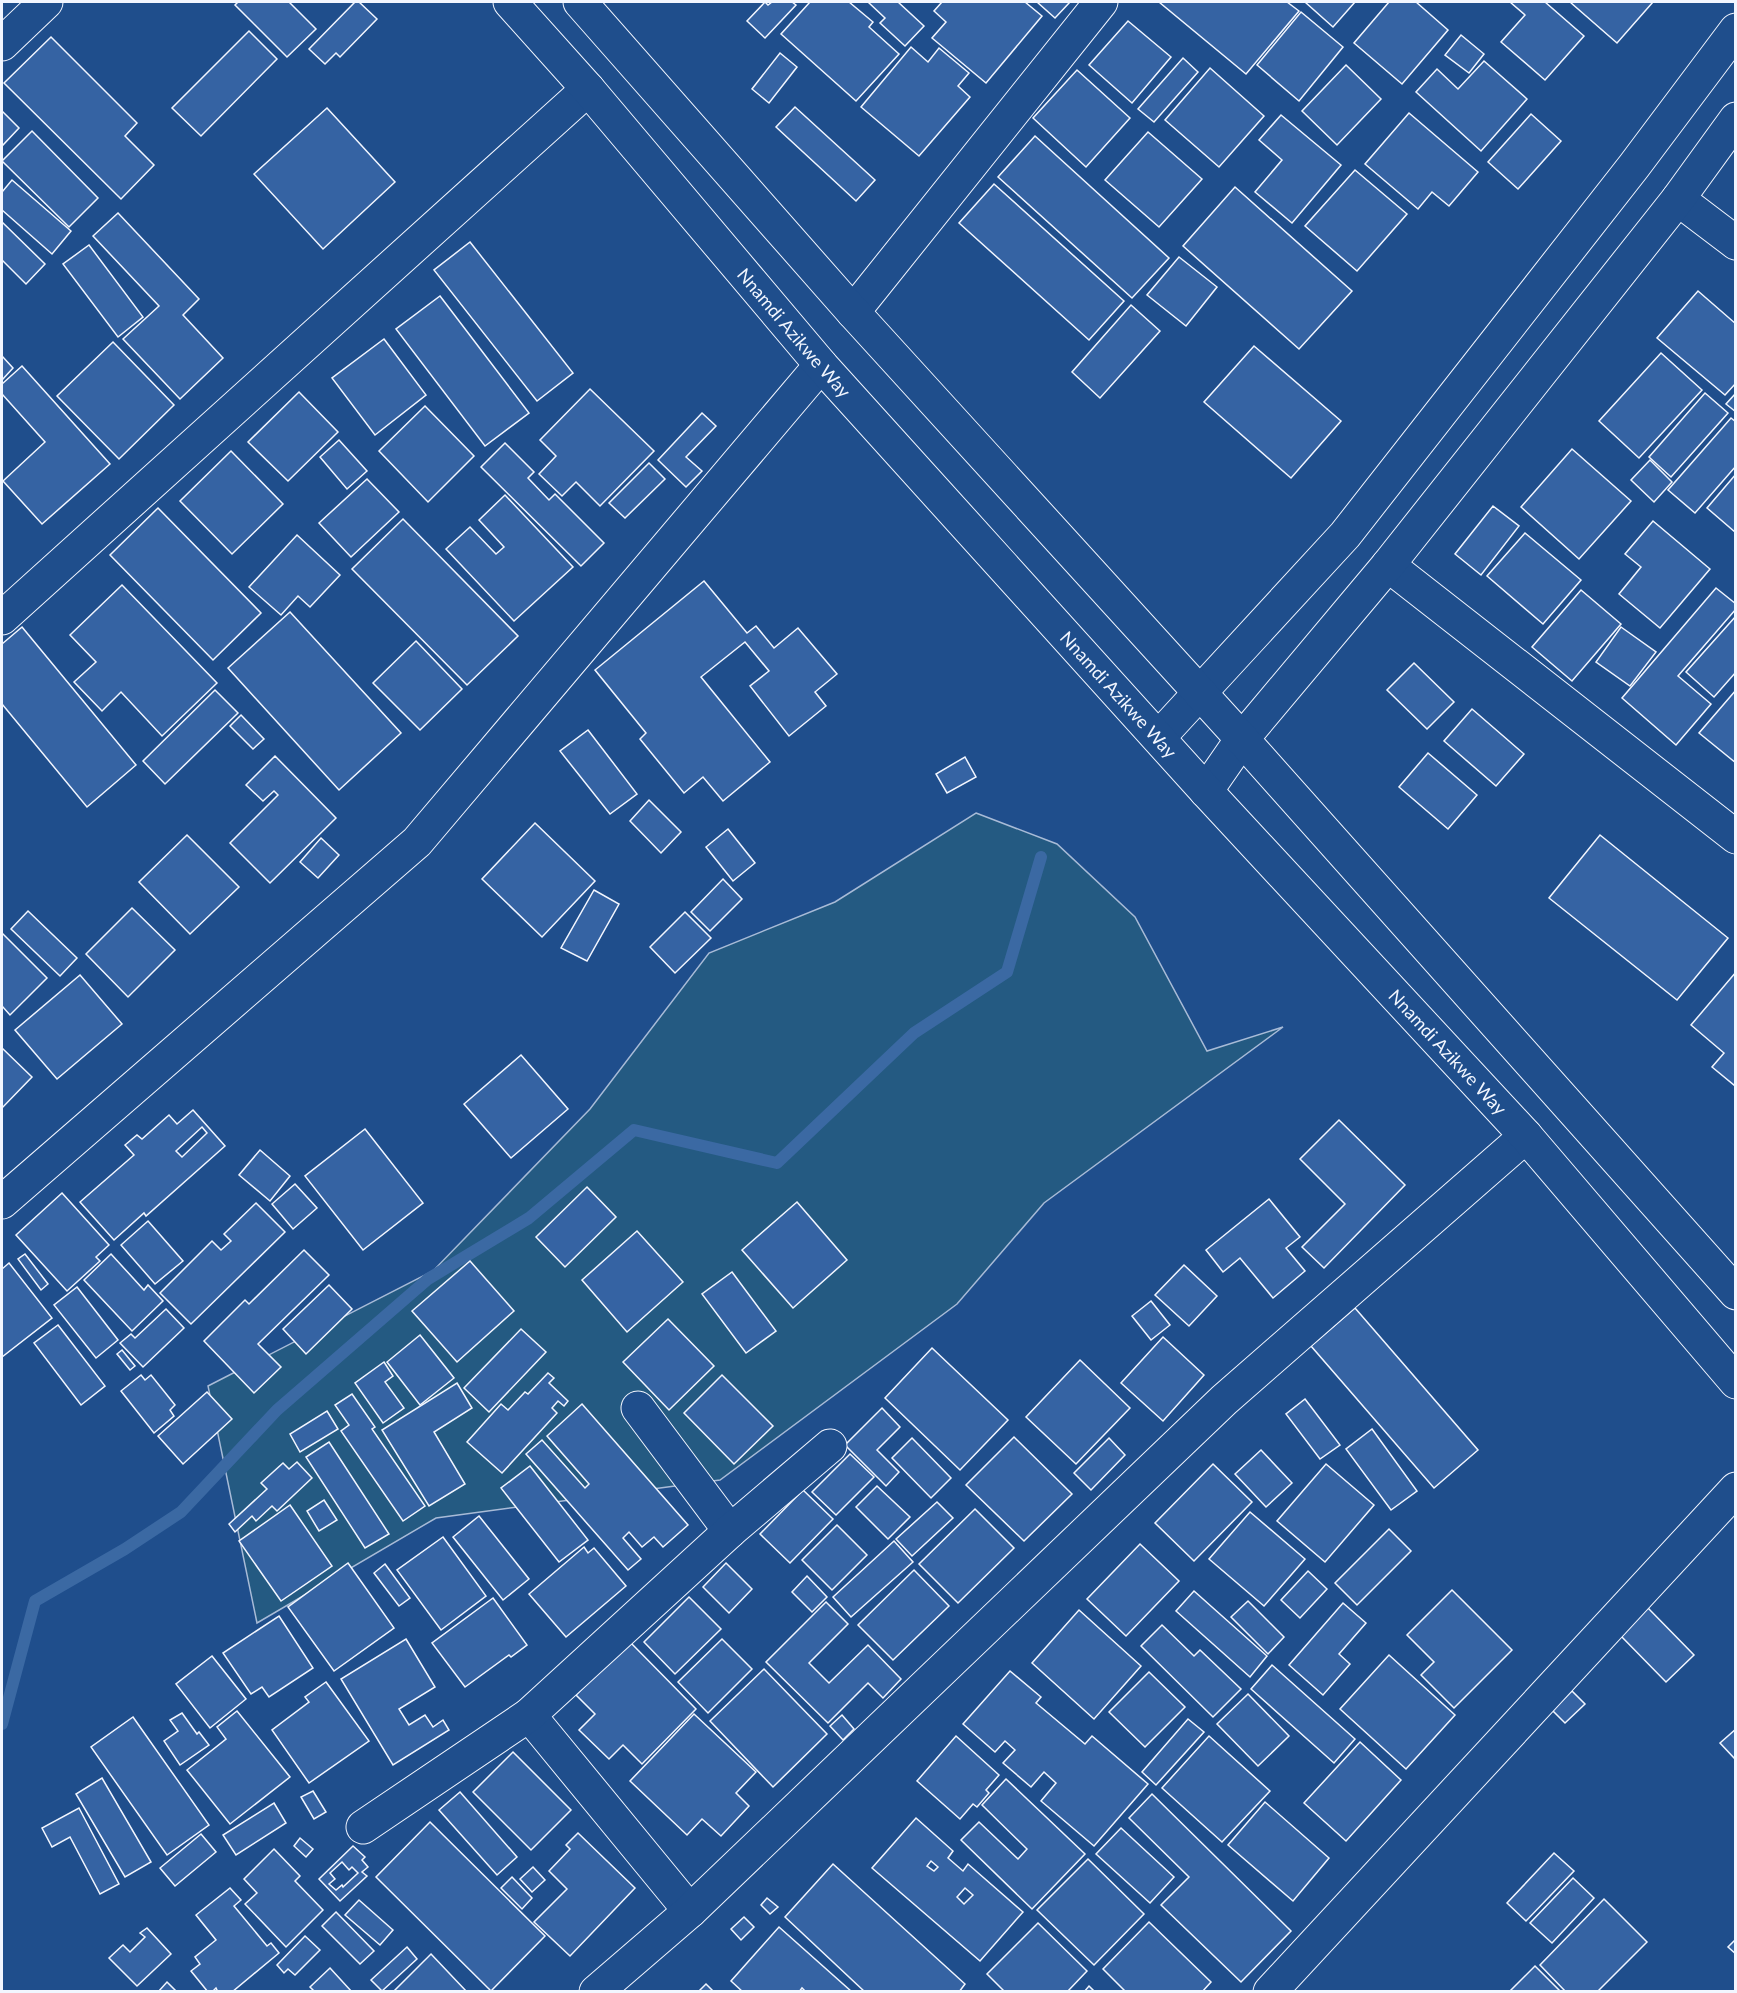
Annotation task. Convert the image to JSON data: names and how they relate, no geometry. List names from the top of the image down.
{
  "streets": {
    "main road": ["Nnamdi Azikwe Way"]
  }
}
